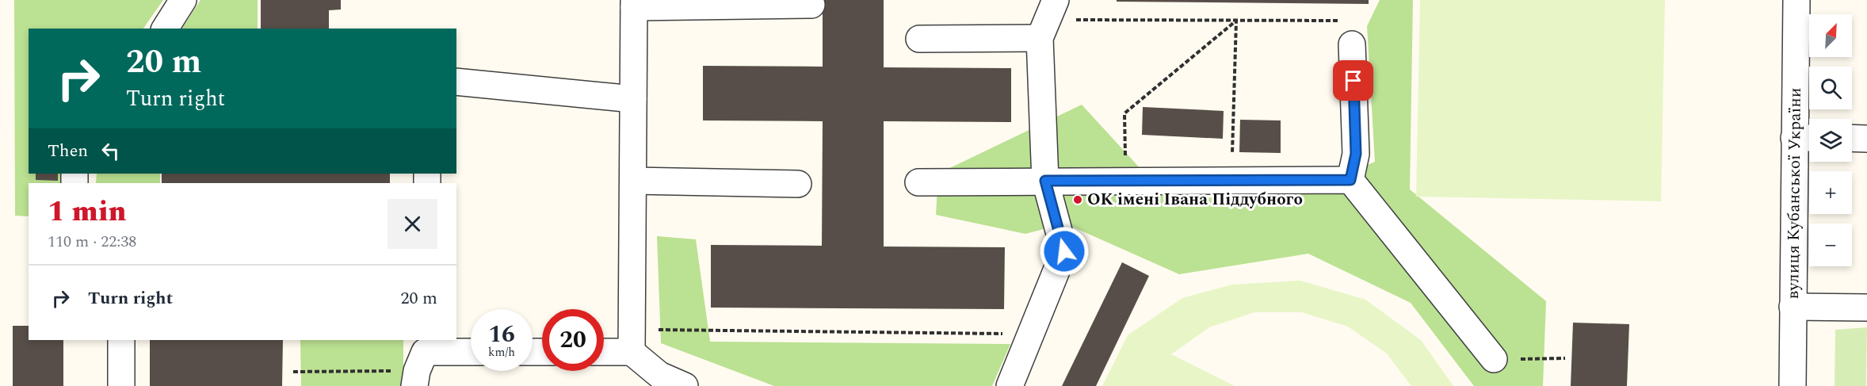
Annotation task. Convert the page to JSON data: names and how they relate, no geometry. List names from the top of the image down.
{
  "streets": {
    "street": ["вулиця Кубанської України"]
  },
  "places": ["ОК імені Івана Піддубного"],
  "north": "top right",
  "page": {
    "map_buttons": ["+", "−"],
    "turn": ["20 m", "Turn right"],
    "then": "Then",
    "heading": ["1 min", "110 m · 22:38"],
    "list": [
      {
        "name": "Turn right",
        "value": "20 m"
      }
    ],
    "speed": "16 km/h",
    "limit": "20"
  }
}
